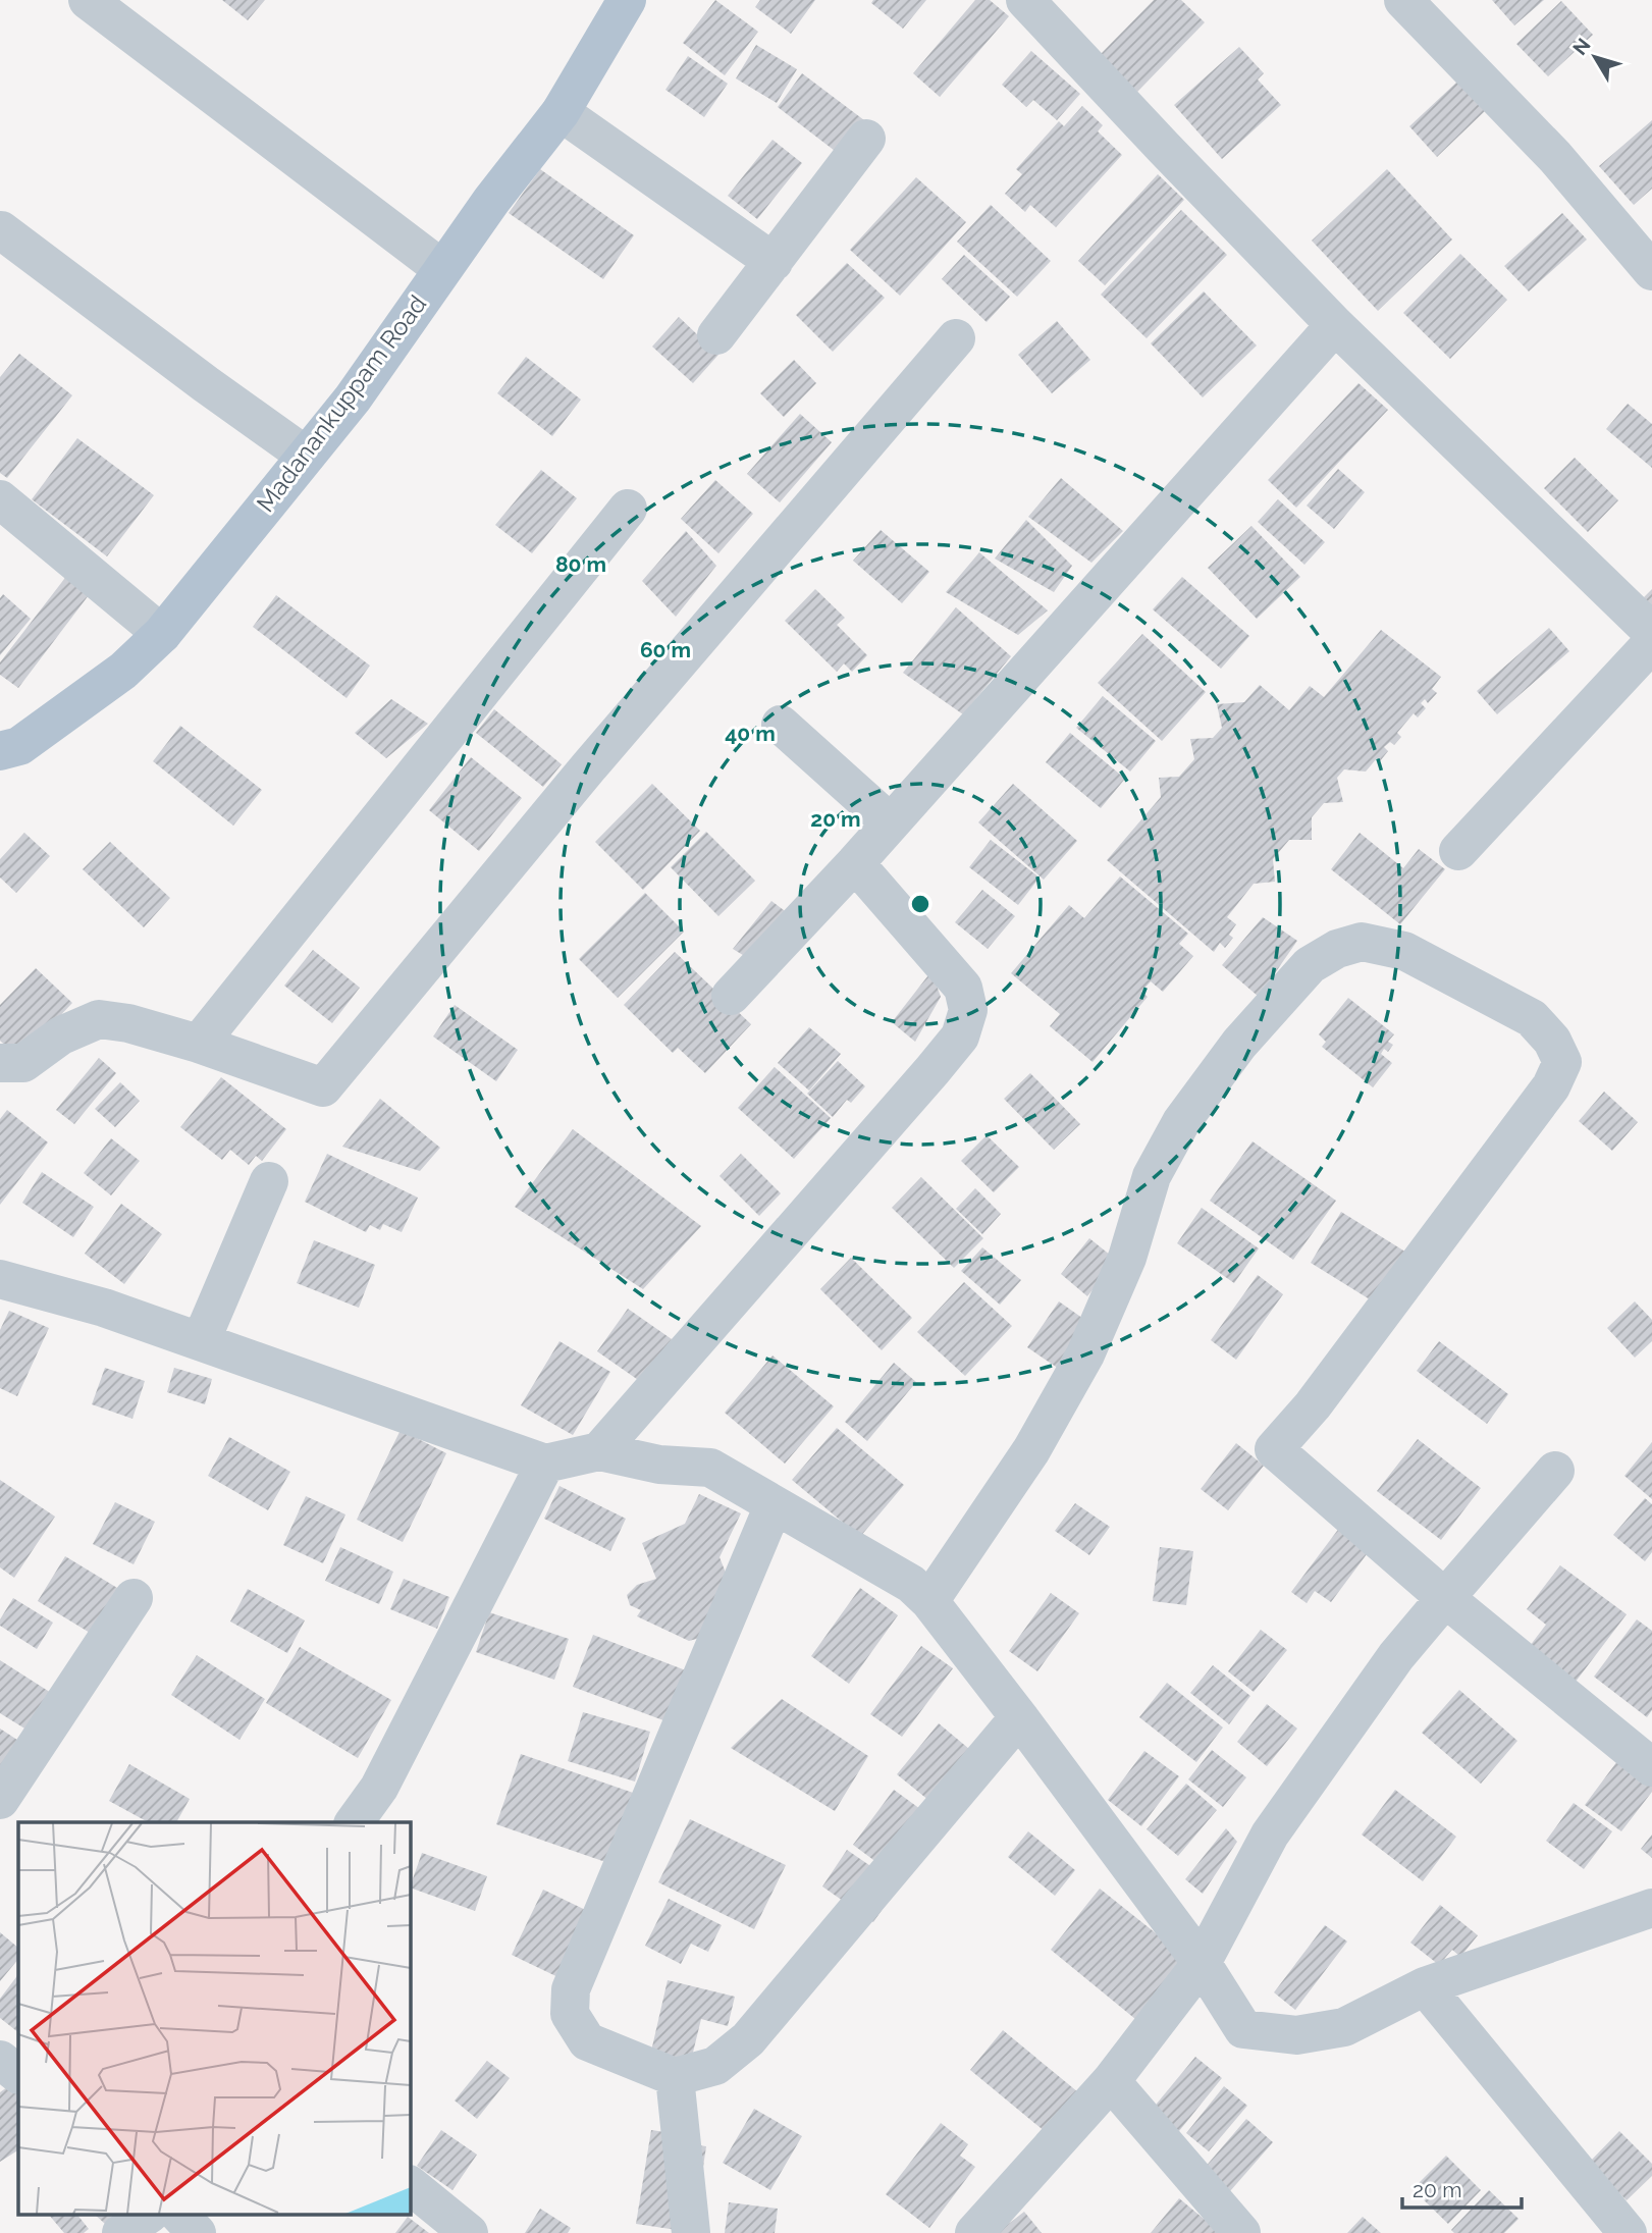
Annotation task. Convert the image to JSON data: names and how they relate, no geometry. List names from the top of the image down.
{
  "streets": {
    "main road": ["Madanankuppam Road"]
  },
  "scale_bar": "20 m",
  "north": "top left",
  "rings": [
    "80 m",
    "60 m",
    "40 m",
    "20 m"
  ]
}
